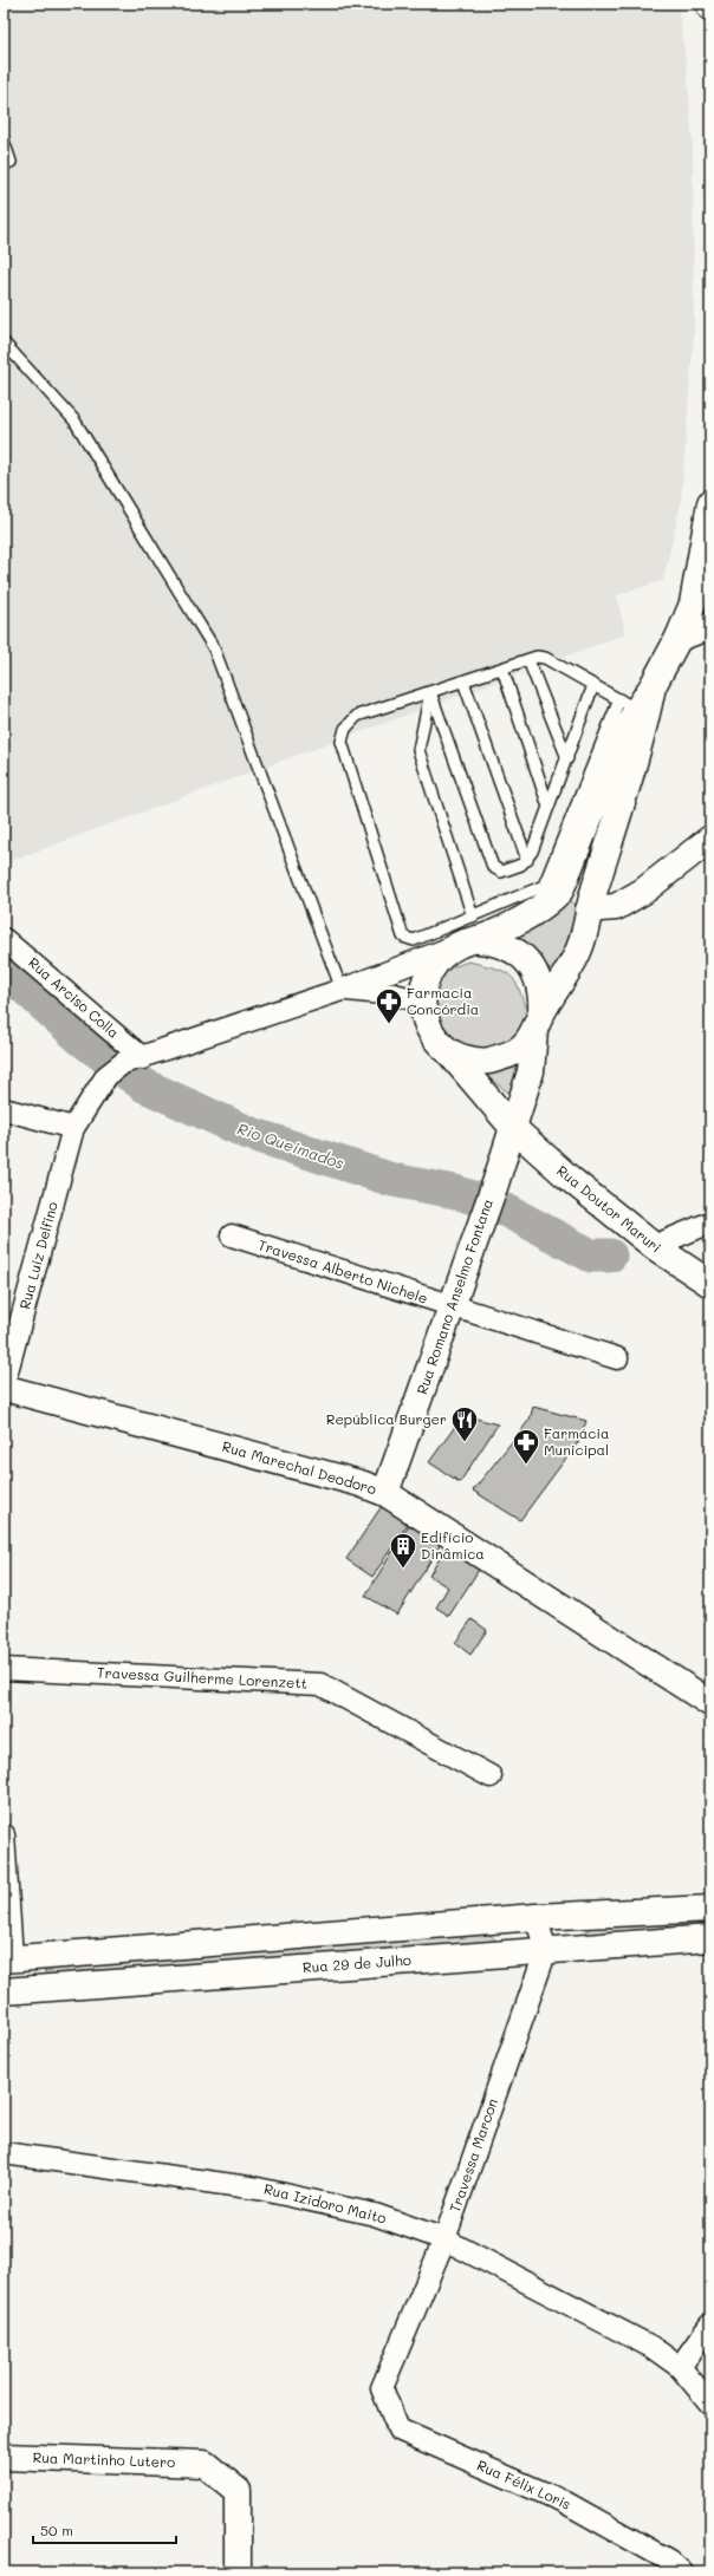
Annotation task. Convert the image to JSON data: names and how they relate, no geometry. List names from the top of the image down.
{
  "streets": {
    "main road": [
      "Rua Doutor Maruri",
      "Rua Romano Anselmo Fontana",
      "Rua Marechal Deodoro",
      "Rua 29 de Julho",
      "Rua Martinho Lutero"
    ],
    "street": [
      "Rua Arciso Colla",
      "Rua Luiz Delfino",
      "Travessa Alberto Nichele",
      "Travessa Guilherme Lorenzett",
      "Travessa Marcon",
      "Rua Izidoro Maito",
      "Rua Félix Loris"
    ]
  },
  "crossings": [
    ["Rua Arciso Colla", "Rua Luiz Delfino"],
    ["Rua Doutor Maruri", "Rua Luiz Delfino"],
    ["Rua Doutor Maruri", "Rua Romano Anselmo Fontana"],
    ["Travessa Alberto Nichele", "Rua Romano Anselmo Fontana"],
    ["Rua Romano Anselmo Fontana", "Rua Marechal Deodoro"],
    ["Rua 29 de Julho", "Travessa Marcon"],
    ["Travessa Marcon", "Rua Izidoro Maito"],
    ["Travessa Marcon", "Rua Félix Loris"]
  ],
  "water": ["Rio Queimados"],
  "places": {
    "pharmacy": ["Farmacia Concórdia", "Farmácia Municipal"],
    "restaurant": ["República Burger"],
    "building": ["Edifício Dinâmica"]
  },
  "scale_bar": "50 m"
}
